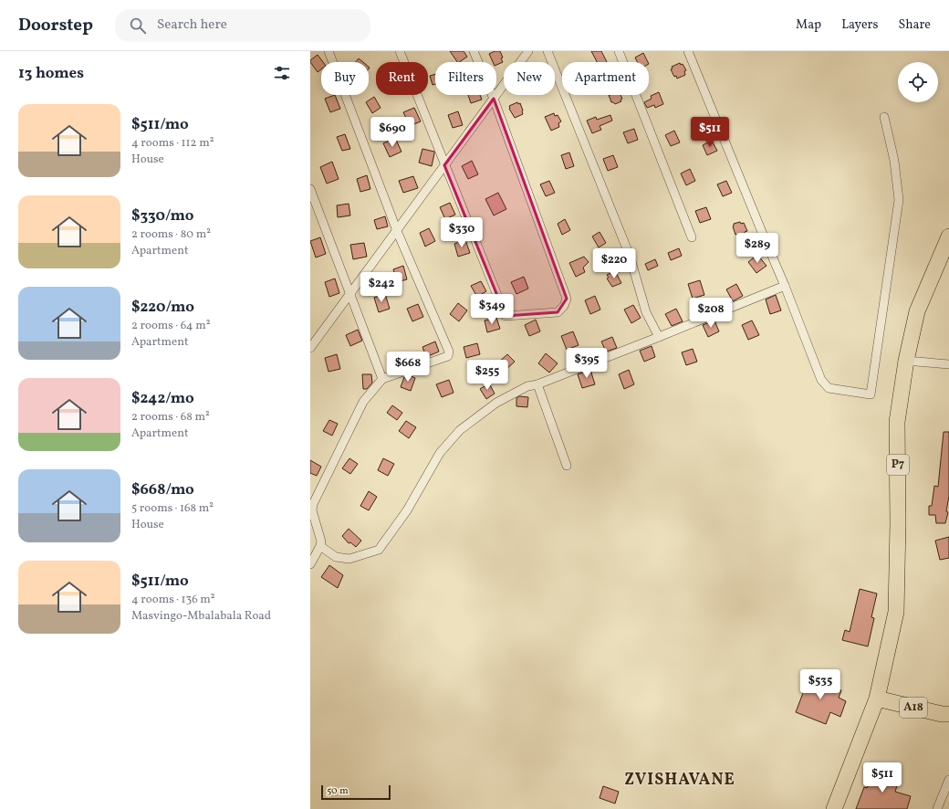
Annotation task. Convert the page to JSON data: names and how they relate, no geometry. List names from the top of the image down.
{
  "streets": {
    "highway": ["P7", "A18"]
  },
  "crossings": [
    ["P7", "A18"]
  ],
  "districts": ["ZVISHAVANE"],
  "scale_bar": "50 m",
  "page": {
    "header": "Doorstep",
    "search": "Search here",
    "nav": ["Map", "Layers", "Share"],
    "heading": "13 homes",
    "chip": [
      "Buy",
      "Rent",
      "Filters",
      "New",
      "Apartment"
    ],
    "list": [
      {
        "name": "$511/mo",
        "note": "4 rooms · 112 m² · House"
      },
      {
        "name": "$330/mo",
        "note": "2 rooms · 80 m² · Apartment"
      },
      {
        "name": "$220/mo",
        "note": "2 rooms · 64 m² · Apartment"
      },
      {
        "name": "$242/mo",
        "note": "2 rooms · 68 m² · Apartment"
      },
      {
        "name": "$668/mo",
        "note": "5 rooms · 168 m² · House"
      },
      {
        "name": "$511/mo",
        "note": "4 rooms · 136 m² · Masvingo-Mbalabala Road"
      }
    ],
    "price": [
      "$690",
      "$511",
      "$330",
      "$289",
      "$220",
      "$242",
      "$349",
      "$208",
      "$395",
      "$668",
      "$255",
      "$535",
      "$511"
    ],
    "scale": "50 m"
  }
}
